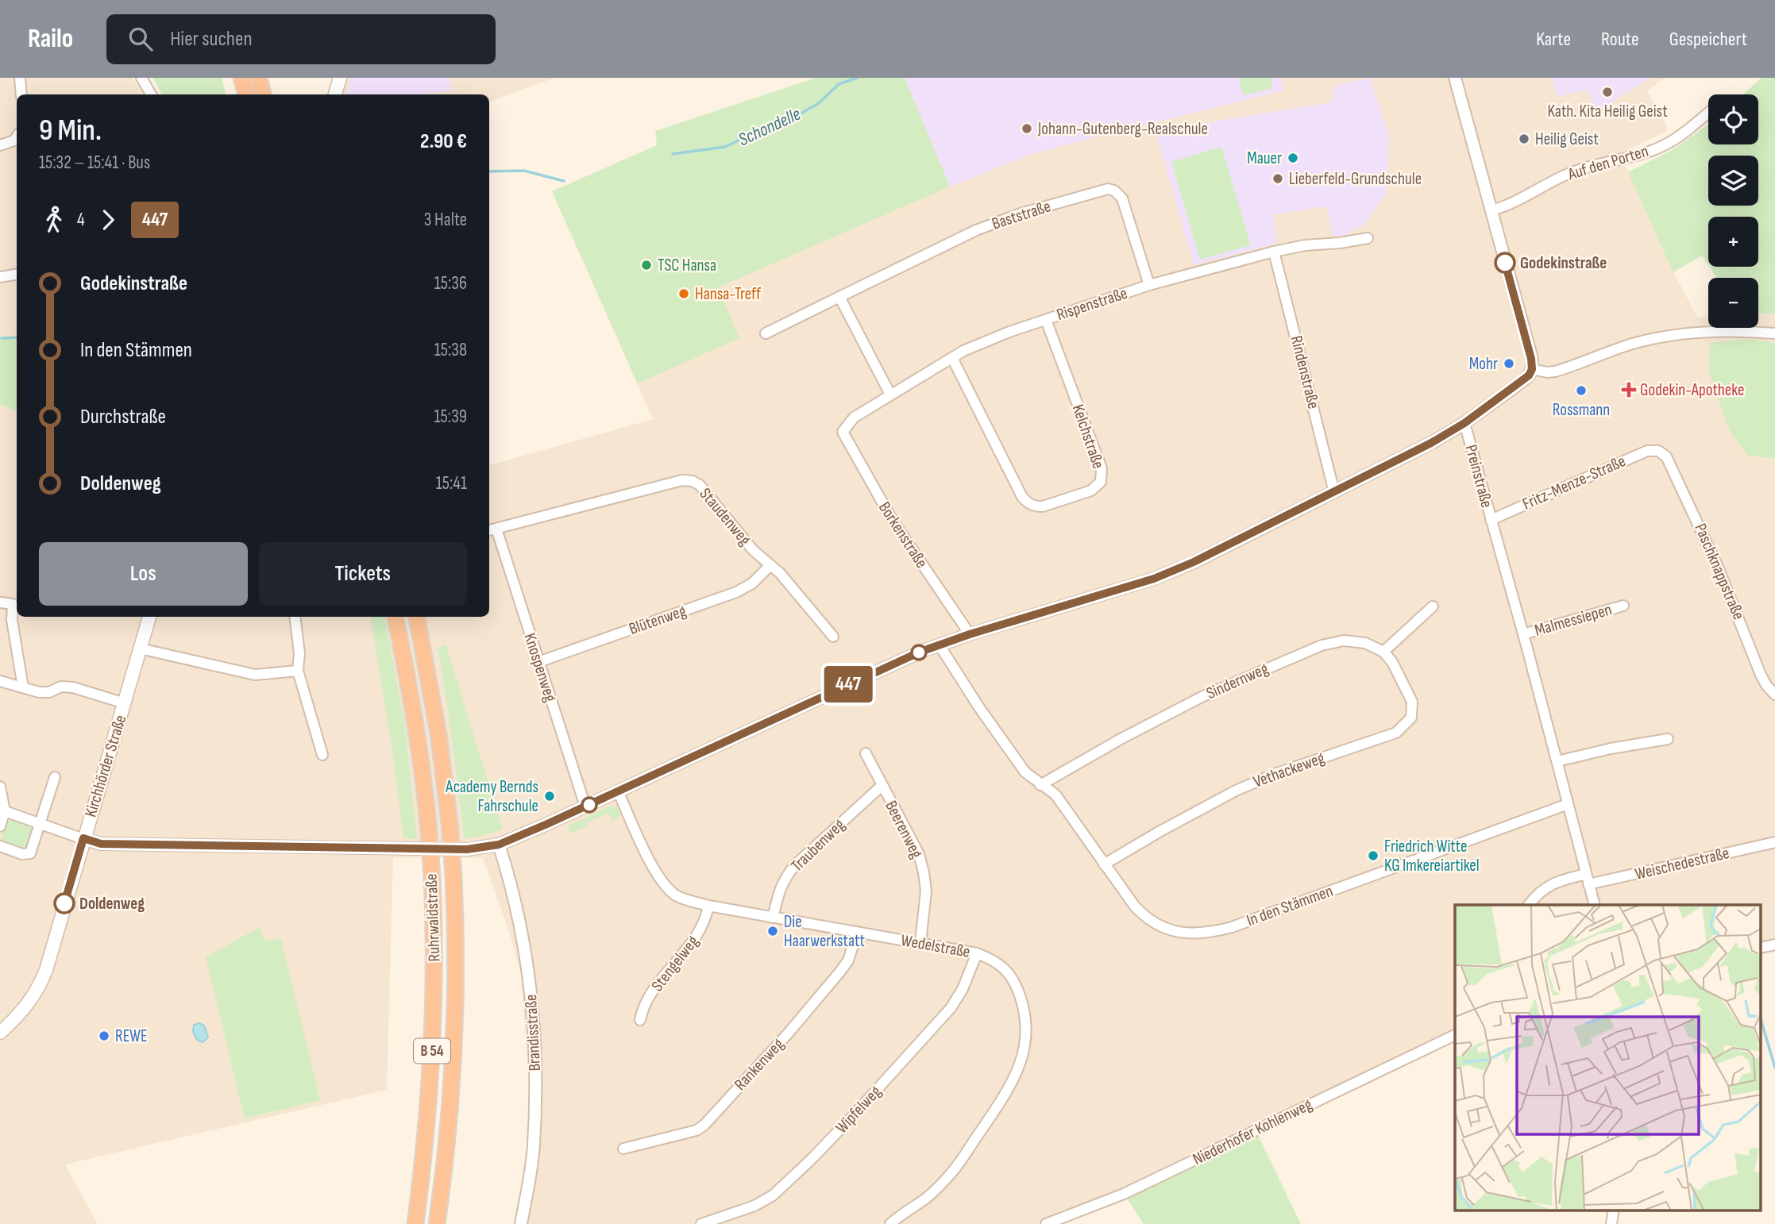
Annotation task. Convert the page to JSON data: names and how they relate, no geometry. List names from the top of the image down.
{
  "streets": {
    "highway": ["Ruhrwaldstraße", "B 54"],
    "main road": ["Kirchhörder Straße"],
    "street": [
      "Auf den Porten",
      "Baststraße",
      "Rispenstraße",
      "Rindenstraße",
      "Kelchstraße",
      "Preinstraße",
      "Fritz-Menze-Straße",
      "Staudenweg",
      "Borkenstraße",
      "Paschknappstraße",
      "Blütenweg",
      "Malmessiepen",
      "Knospenweg",
      "Sindernweg",
      "Vethackeweg",
      "Beerenweg",
      "Traubenweg",
      "Weischedestraße",
      "In den Stämmen",
      "Wedelstraße",
      "Stengelweg",
      "Brandisstraße",
      "Rankenweg",
      "Wipfelweg",
      "Niederhofer Kohlenweg"
    ]
  },
  "crossings": [
    ["Baststraße", "Rispenstraße"],
    ["Rispenstraße", "Rindenstraße"],
    ["Rispenstraße", "Kelchstraße"],
    ["Rispenstraße", "Borkenstraße"],
    ["Preinstraße", "Fritz-Menze-Straße"],
    ["Preinstraße", "Malmessiepen"],
    ["Preinstraße", "Weischedestraße"],
    ["Preinstraße", "In den Stämmen"],
    ["Fritz-Menze-Straße", "Paschknappstraße"],
    ["Staudenweg", "Blütenweg"],
    ["Staudenweg", "Knospenweg"],
    ["Blütenweg", "Knospenweg"],
    ["Sindernweg", "Vethackeweg"],
    ["Sindernweg", "In den Stämmen"],
    ["Vethackeweg", "In den Stämmen"],
    ["Beerenweg", "Traubenweg"],
    ["Beerenweg", "Wedelstraße"],
    ["Traubenweg", "Wedelstraße"],
    ["Wedelstraße", "Stengelweg"],
    ["Wedelstraße", "Rankenweg"],
    ["Wedelstraße", "Wipfelweg"]
  ],
  "water": ["Schondelle"],
  "places": {
    "other": [
      "Kath. Kita Heilig Geist",
      "Johann-Gutenberg-Realschule",
      "Heilig Geist",
      "Mauer",
      "Lieberfeld-Grundschule",
      "Godekinstraße",
      "TSC Hansa",
      "Hansa-Treff",
      "Mohr",
      "Rossmann",
      "Academy Bernds Fahrschule",
      "Friedrich Witte KG Imkereiartikel",
      "Doldenweg",
      "Die Haarwerkstatt",
      "REWE"
    ],
    "health": ["Godekin-Apotheke"]
  },
  "lines": ["bus line 447"],
  "page": {
    "header": "Railo",
    "search": "Hier suchen",
    "nav": ["Karte", "Route", "Gespeichert"],
    "on_map": "447",
    "map_buttons": ["+", "−"],
    "heading": ["9 Min.", "15:32 – 15:41 · Bus", "2.90 €"],
    "legs": ["4", "447", "3 Halte"],
    "list": [
      {
        "name": "Godekinstraße",
        "value": "15:36"
      },
      {
        "name": "In den Stämmen",
        "value": "15:38"
      },
      {
        "name": "Durchstraße",
        "value": "15:39"
      },
      {
        "name": "Doldenweg",
        "value": "15:41"
      }
    ],
    "buttons": ["Los", "Tickets"]
  }
}
